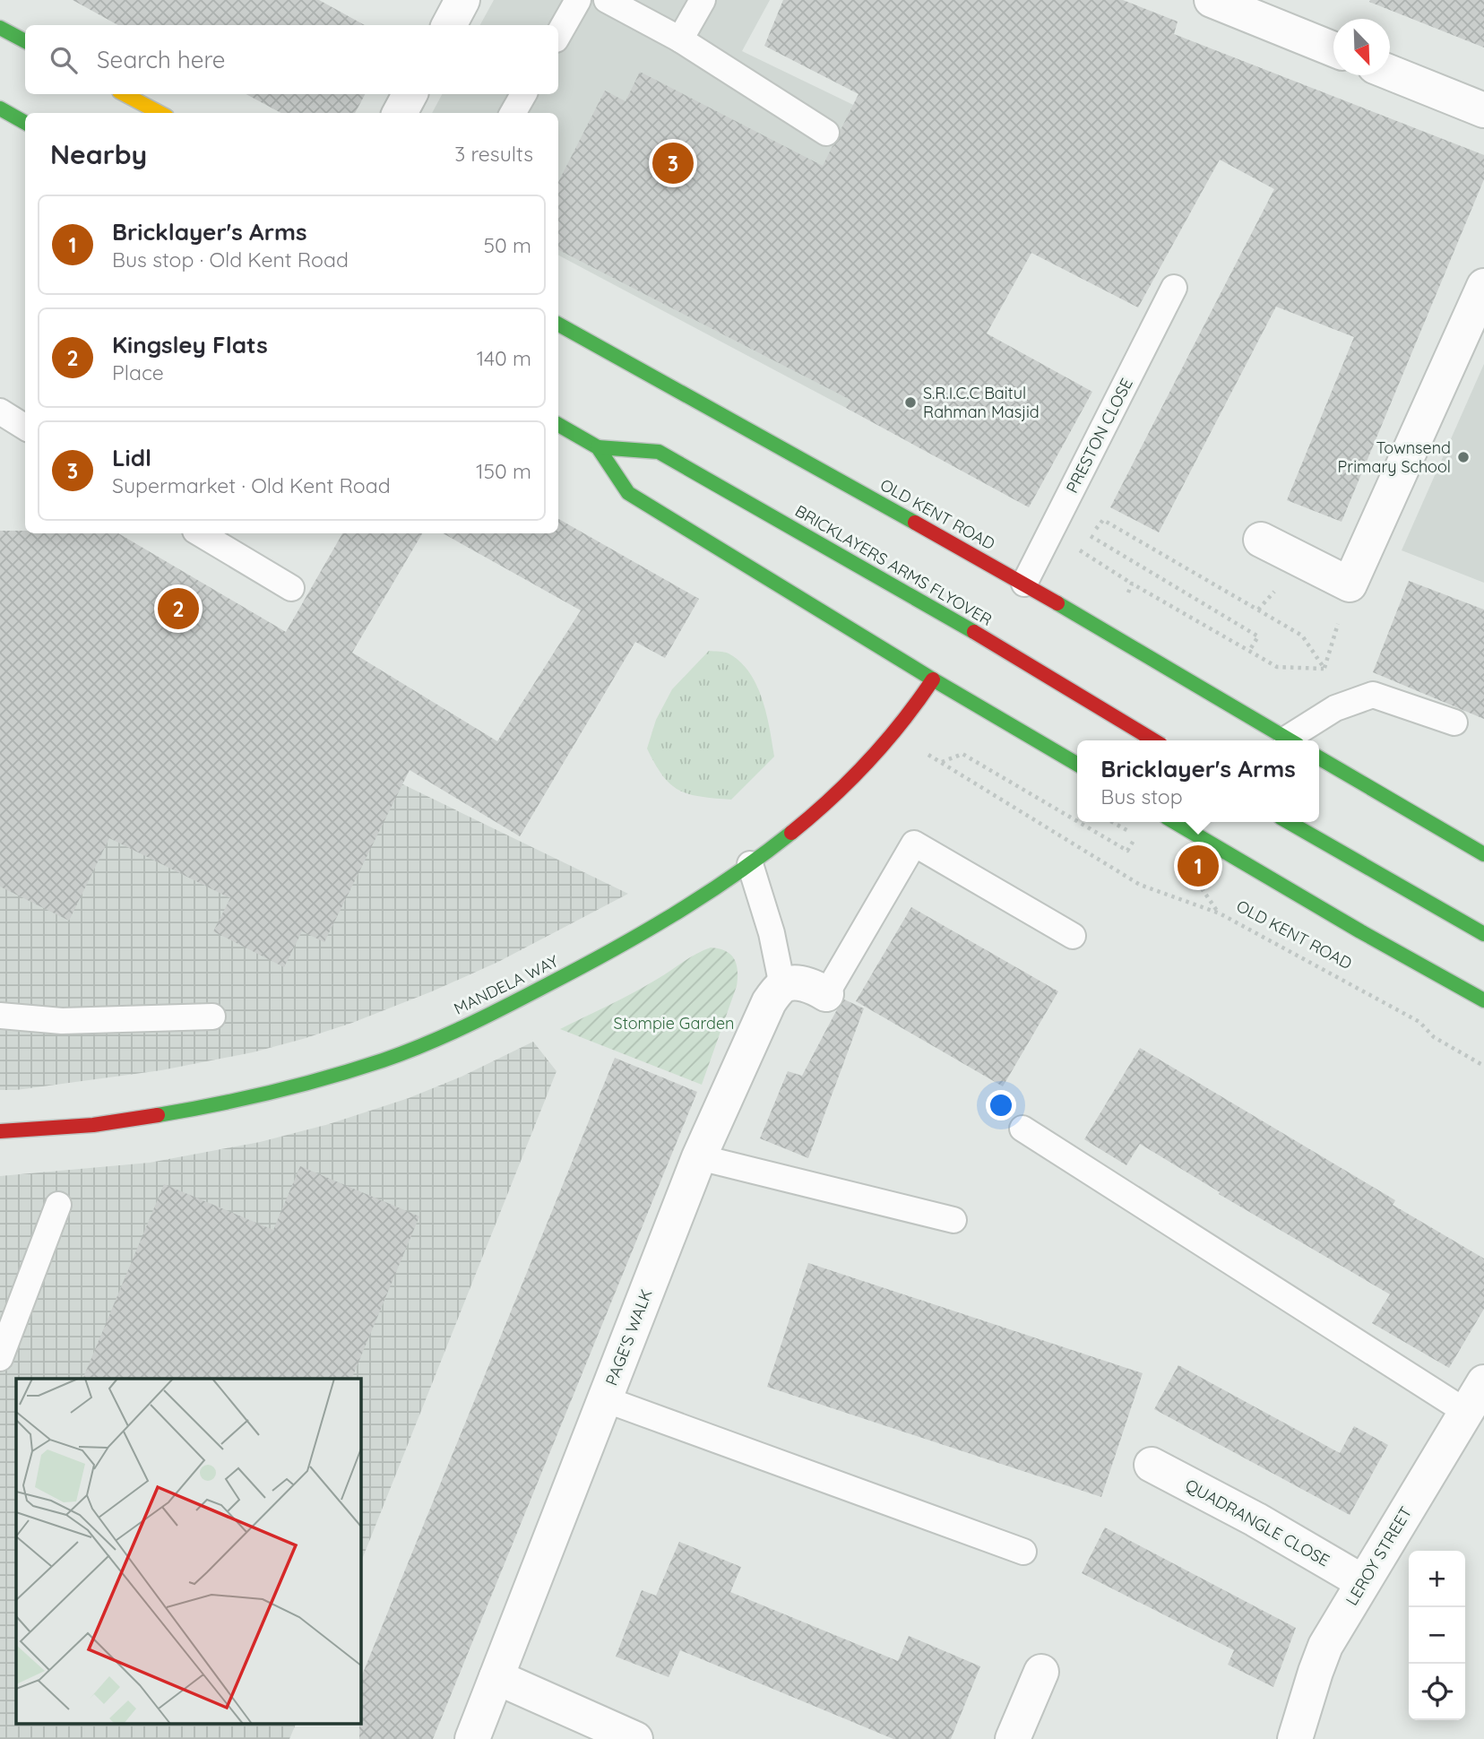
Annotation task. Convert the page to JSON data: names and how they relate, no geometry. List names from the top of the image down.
{
  "streets": {
    "main road": ["OLD KENT ROAD", "BRICKLAYERS ARMS FLYOVER", "MANDELA WAY"],
    "street": ["PAGE'S WALK", "QUADRANGLE CLOSE", "LEROY STREET"],
    "lane": ["PRESTON CLOSE"]
  },
  "crossings": [
    ["PRESTON CLOSE", "OLD KENT ROAD"],
    ["QUADRANGLE CLOSE", "LEROY STREET"]
  ],
  "parks": ["Stompie Garden"],
  "places": ["S.R.I.C.C Baitul Rahman Masjid", "Townsend Primary School"],
  "north": "bottom right",
  "page": {
    "search": "Search here",
    "heading": ["Nearby", "3 results"],
    "pins": ["3", "2", "1"],
    "list": [
      {
        "mark": "1",
        "name": "Bricklayer's Arms",
        "note": "Bus stop · Old Kent Road",
        "value": "50 m"
      },
      {
        "mark": "2",
        "name": "Kingsley Flats",
        "note": "Place",
        "value": "140 m"
      },
      {
        "mark": "3",
        "name": "Lidl",
        "note": "Supermarket · Old Kent Road",
        "value": "150 m"
      }
    ],
    "popup": ["Bricklayer's Arms", "Bus stop"],
    "map_buttons": ["+", "−"]
  }
}
